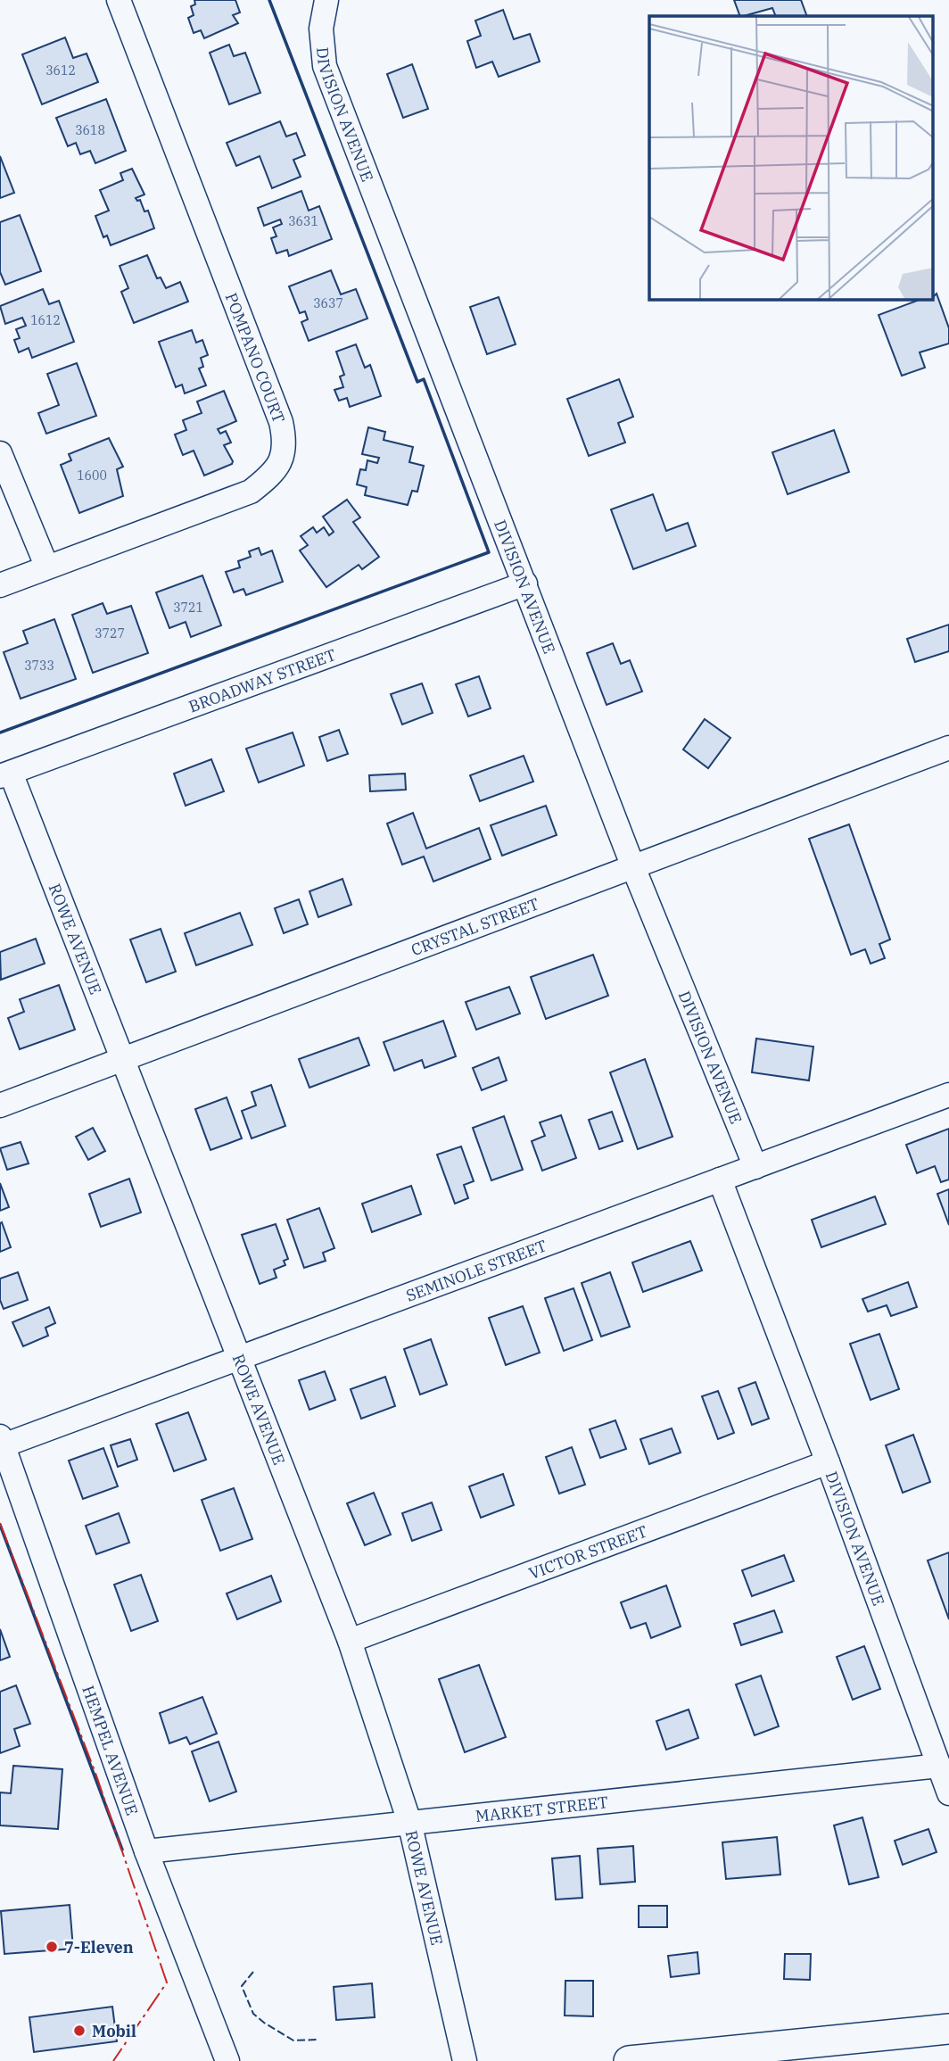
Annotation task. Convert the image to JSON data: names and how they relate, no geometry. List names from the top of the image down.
{
  "streets": {
    "street": [
      "DIVISION AVENUE",
      "POMPANO COURT",
      "BROADWAY STREET",
      "CRYSTAL STREET",
      "ROWE AVENUE",
      "SEMINOLE STREET",
      "VICTOR STREET",
      "HEMPEL AVENUE",
      "MARKET STREET"
    ]
  },
  "crossings": [
    ["DIVISION AVENUE", "BROADWAY STREET"],
    ["DIVISION AVENUE", "CRYSTAL STREET"],
    ["DIVISION AVENUE", "SEMINOLE STREET"],
    ["DIVISION AVENUE", "VICTOR STREET"],
    ["DIVISION AVENUE", "MARKET STREET"],
    ["BROADWAY STREET", "ROWE AVENUE"],
    ["CRYSTAL STREET", "ROWE AVENUE"],
    ["ROWE AVENUE", "SEMINOLE STREET"],
    ["ROWE AVENUE", "VICTOR STREET"],
    ["ROWE AVENUE", "MARKET STREET"],
    ["SEMINOLE STREET", "HEMPEL AVENUE"],
    ["HEMPEL AVENUE", "MARKET STREET"]
  ],
  "places": ["7-Eleven", "Mobil"],
  "house_numbers": [
    "3612",
    "3618",
    "3631",
    "3637",
    "1612",
    "1600",
    "3721",
    "3727",
    "3733"
  ]
}
